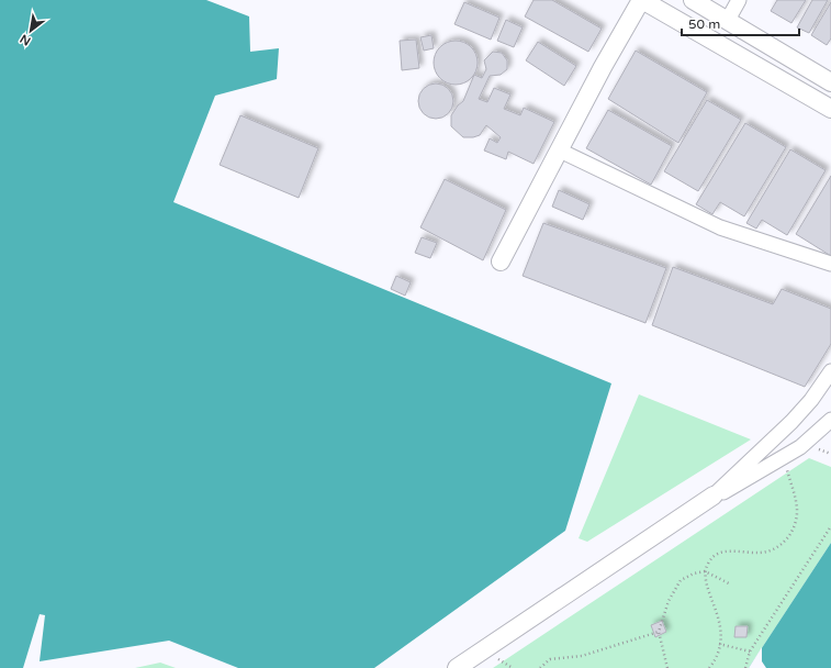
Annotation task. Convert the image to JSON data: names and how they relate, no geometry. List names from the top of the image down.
{
  "scale_bar": "50 m",
  "north": "bottom left"
}
